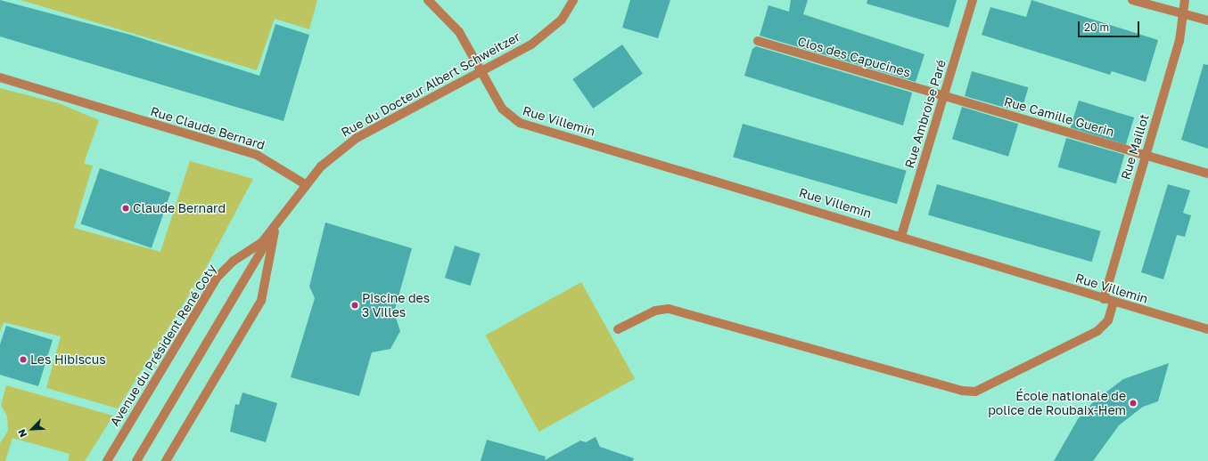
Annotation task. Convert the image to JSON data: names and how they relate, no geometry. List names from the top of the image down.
{
  "streets": {
    "street": [
      "Clos des Capucines",
      "Rue du Docteur Albert Schweitzer",
      "Rue Ambroise Paré",
      "Rue Camille Guerin",
      "Rue Villemin",
      "Rue Claude Bernard",
      "Rue Maillot",
      "Avenue du Président René Coty"
    ]
  },
  "crossings": [
    ["Clos des Capucines", "Rue Ambroise Paré"],
    ["Clos des Capucines", "Rue Camille Guerin"],
    ["Rue du Docteur Albert Schweitzer", "Rue Villemin"],
    ["Rue du Docteur Albert Schweitzer", "Rue Claude Bernard"],
    ["Rue du Docteur Albert Schweitzer", "Avenue du Président René Coty"],
    ["Rue Ambroise Paré", "Rue Camille Guerin"],
    ["Rue Ambroise Paré", "Rue Villemin"],
    ["Rue Camille Guerin", "Rue Maillot"],
    ["Rue Villemin", "Rue Maillot"]
  ],
  "places": [
    "Claude Bernard",
    "Piscine des 3 Villes",
    "Les Hibiscus",
    "École nationale de police de Roubaix-Hem"
  ],
  "scale_bar": "20 m",
  "north": "bottom left"
}
